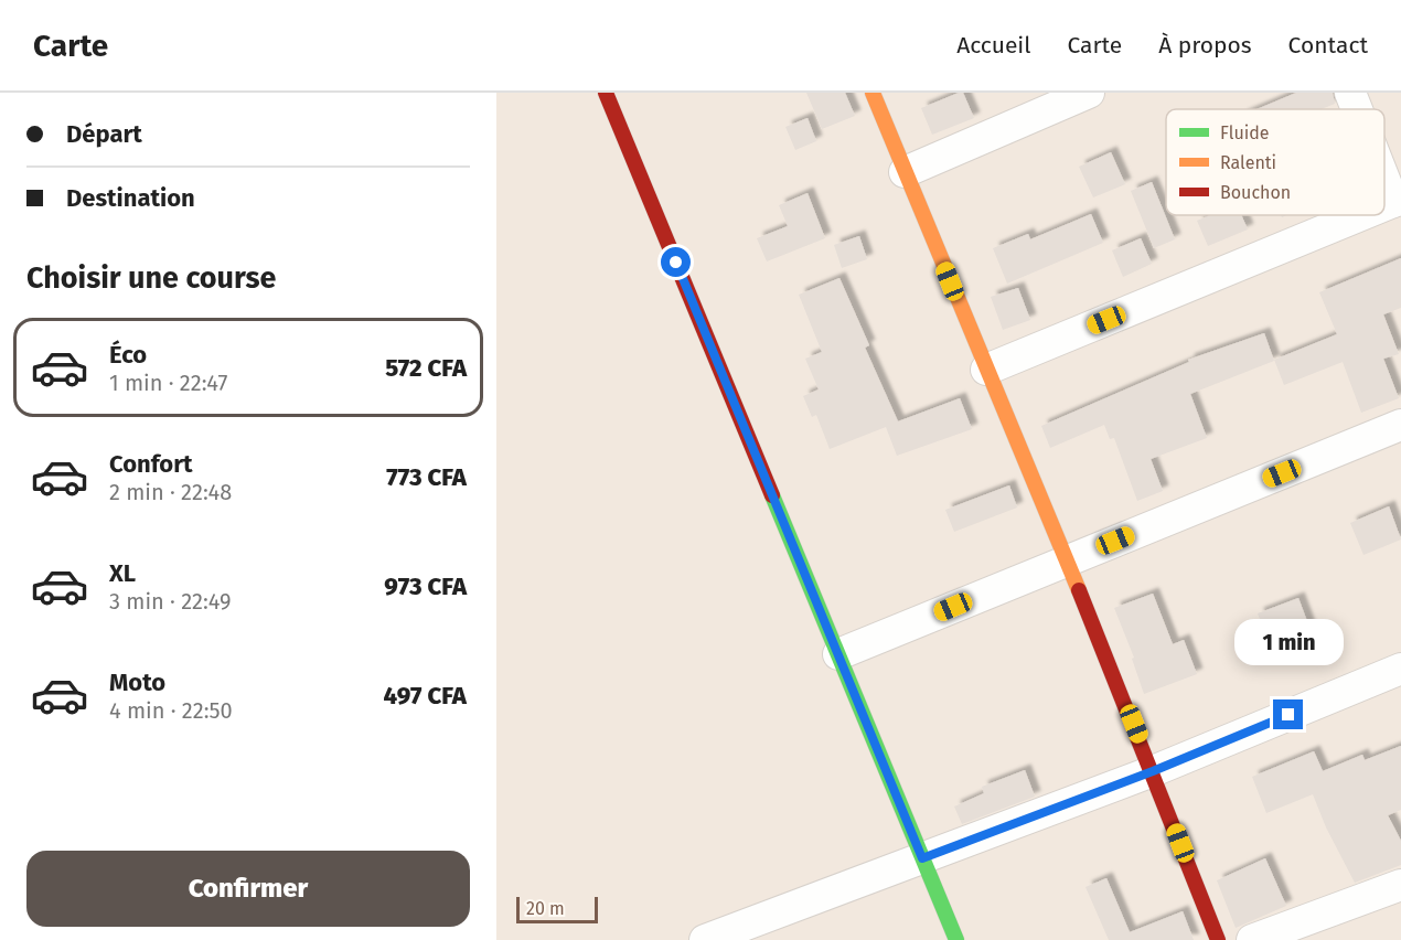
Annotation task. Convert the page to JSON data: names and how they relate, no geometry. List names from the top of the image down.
{
  "legend": ["Fluide", "Ralenti", "Bouchon"],
  "scale_bar": "20 m",
  "page": {
    "header": "Carte",
    "nav": [
      "Accueil",
      "Carte",
      "À propos",
      "Contact"
    ],
    "banner": ["Départ", "Destination"],
    "heading": "Choisir une course",
    "list": [
      {
        "name": "Éco",
        "note": "1 min · 22:47",
        "value": "572 CFA"
      },
      {
        "name": "Confort",
        "note": "2 min · 22:48",
        "value": "773 CFA"
      },
      {
        "name": "XL",
        "note": "3 min · 22:49",
        "value": "973 CFA"
      },
      {
        "name": "Moto",
        "note": "4 min · 22:50",
        "value": "497 CFA"
      }
    ],
    "bubble": "1 min",
    "buttons": "Confirmer",
    "scale": "20 m"
  }
}
